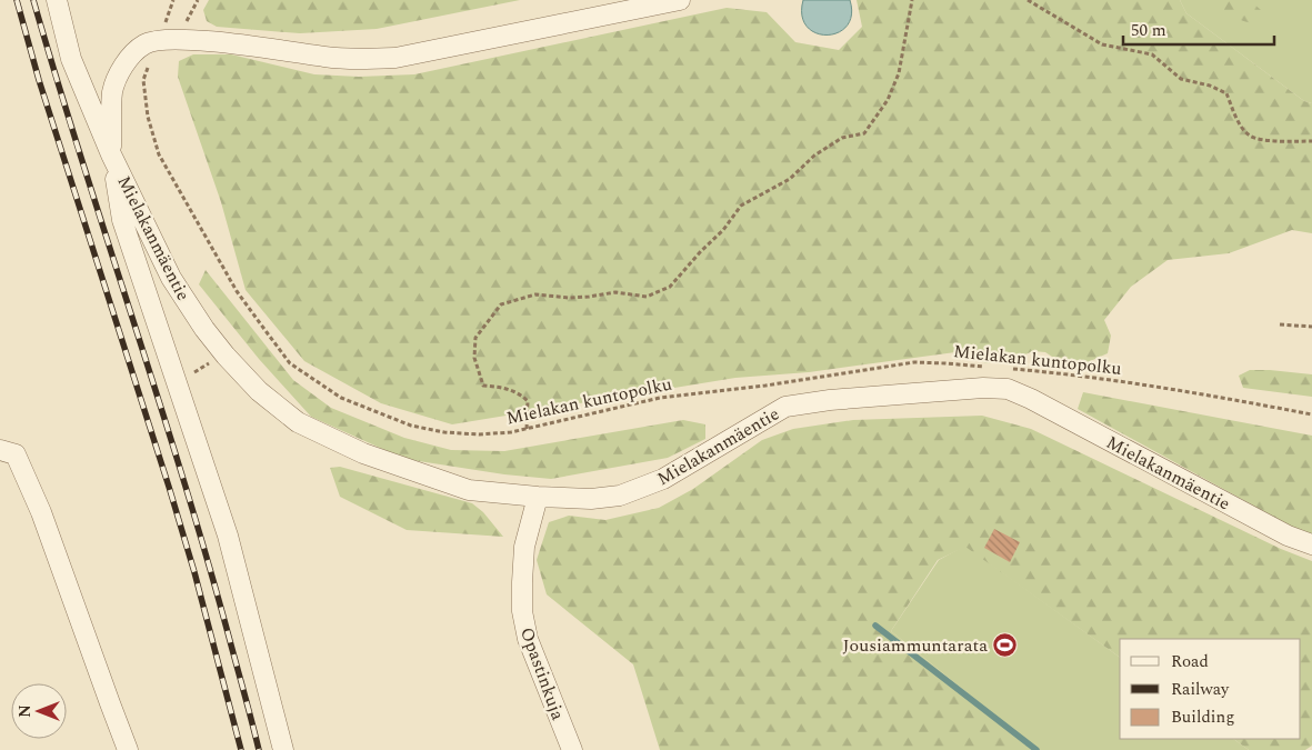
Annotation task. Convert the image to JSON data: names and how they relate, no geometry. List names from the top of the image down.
{
  "streets": {
    "street": ["Mielakanmäentie", "Opastinkuja"],
    "path": ["Mielakan kuntopolku"]
  },
  "crossings": [
    ["Mielakanmäentie", "Opastinkuja"]
  ],
  "places": {
    "sports": ["Jousiammuntarata"]
  },
  "legend": ["Road", "Railway", "Building"],
  "scale_bar": "50 m",
  "north": "left"
}
